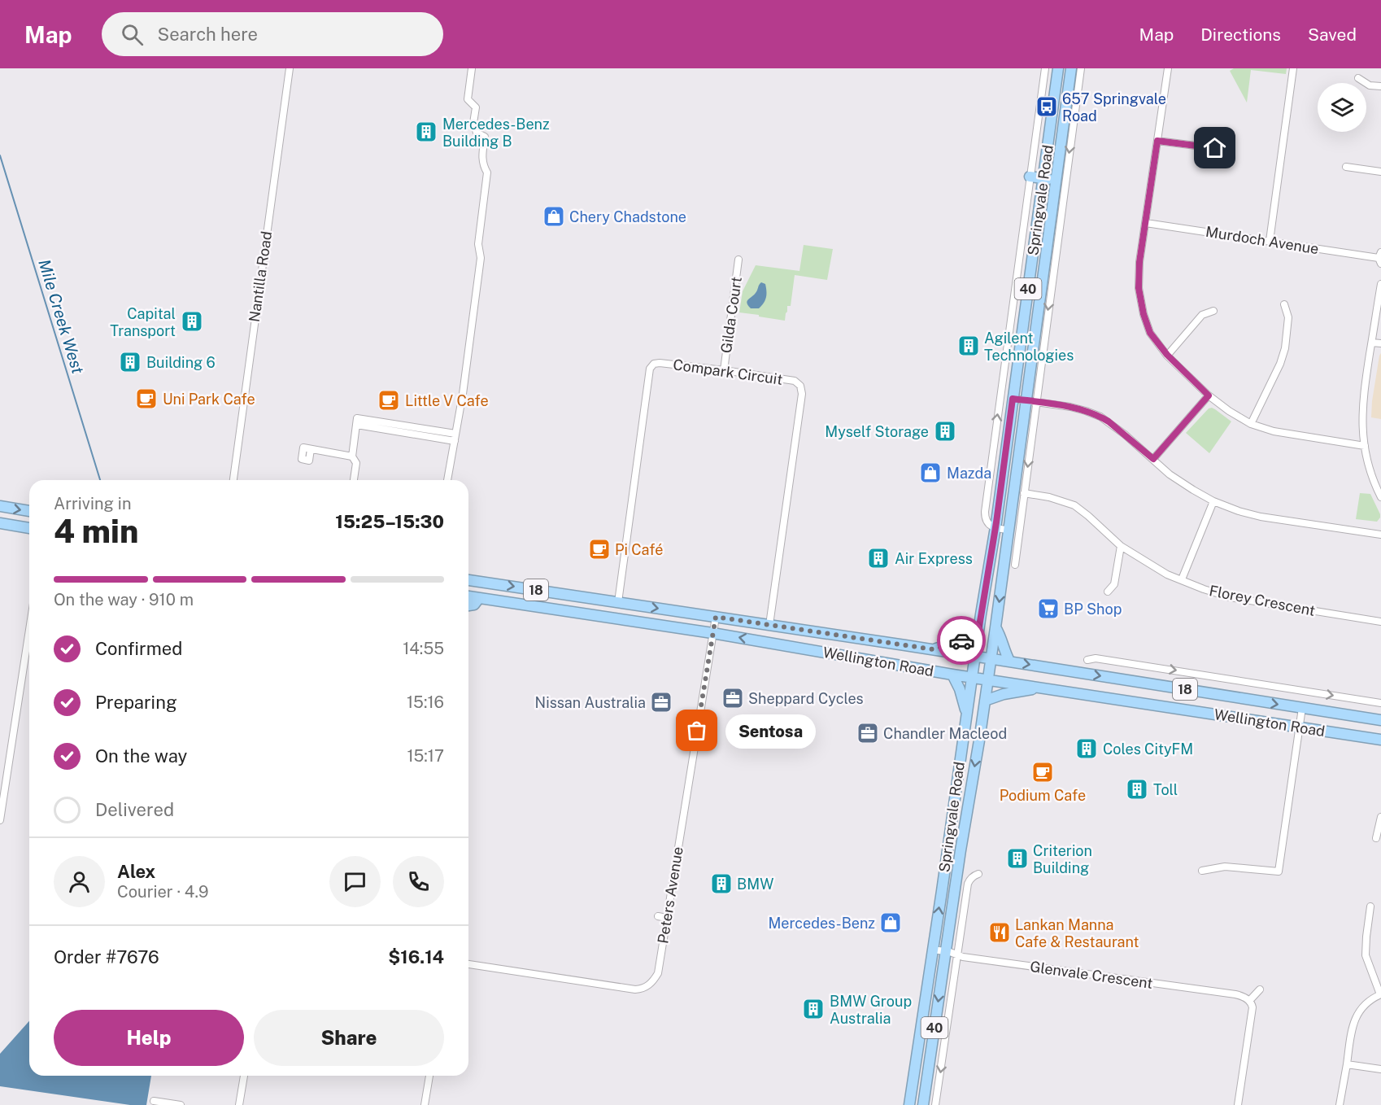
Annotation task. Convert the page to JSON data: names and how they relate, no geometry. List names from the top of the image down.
{
  "streets": {
    "highway": [
      "Springvale Road",
      "40",
      "18",
      "Wellington Road"
    ],
    "street": [
      "Murdoch Avenue",
      "Nantilla Road",
      "Gilda Court",
      "Compark Circuit",
      "Florey Crescent",
      "Peters Avenue",
      "Glenvale Crescent"
    ]
  },
  "crossings": [
    ["Springvale Road", "Wellington Road"],
    ["Springvale Road", "Glenvale Crescent"],
    ["Gilda Court", "Compark Circuit"],
    ["Compark Circuit", "Wellington Road"],
    ["Wellington Road", "Peters Avenue"]
  ],
  "water": ["Mile Creek West"],
  "places": {
    "bus stop": ["657 Springvale Road"],
    "building": [
      "Mercedes-Benz Building B",
      "Capital Transport",
      "Agilent Technologies",
      "Building 6",
      "Myself Storage",
      "Air Express",
      "Coles CityFM",
      "Toll",
      "Criterion Building",
      "BMW",
      "BMW Group Australia"
    ],
    "shop": ["Chery Chadstone", "Mazda", "Mercedes-Benz"],
    "cafe": [
      "Uni Park Cafe",
      "Little V Cafe",
      "Pi Café",
      "Podium Cafe"
    ],
    "supermarket": ["BP Shop"],
    "office": ["Sheppard Cycles", "Nissan Australia", "Chandler Macleod"],
    "other": ["Sentosa"],
    "restaurant": ["Lankan Manna Cafe & Restaurant"]
  },
  "page": {
    "header": "Map",
    "search": "Search here",
    "nav": ["Map", "Directions", "Saved"],
    "heading": ["4 min", "Arriving in", "15:25–15:30"],
    "panel": [
      "Alex",
      "Courier · 4.9",
      "Order #7676",
      "$16.14"
    ],
    "bar": "On the way · 910 m",
    "list": [
      ["Confirmed", "14:55"],
      ["Preparing", "15:16"],
      ["On the way", "15:17"],
      "Delivered"
    ],
    "bubble": "Sentosa",
    "buttons": ["Help", "Share"]
  }
}
